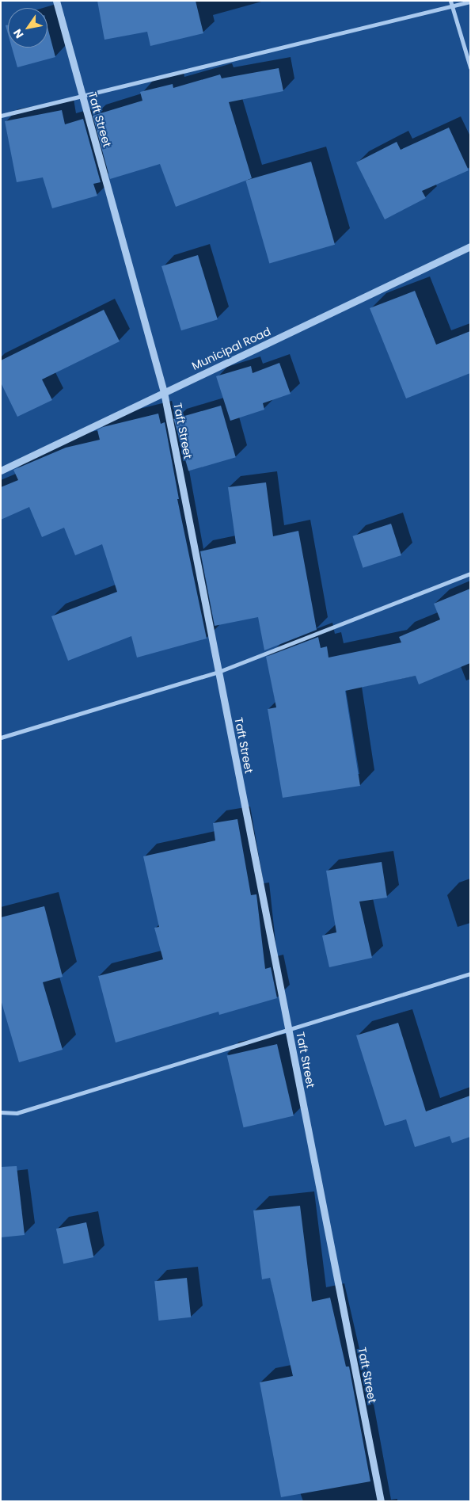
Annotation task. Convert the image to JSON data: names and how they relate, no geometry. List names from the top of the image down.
{
  "streets": {
    "street": ["Taft Street", "Municipal Road"]
  },
  "crossings": [
    ["Taft Street", "Municipal Road"]
  ],
  "north": "bottom left"
}
